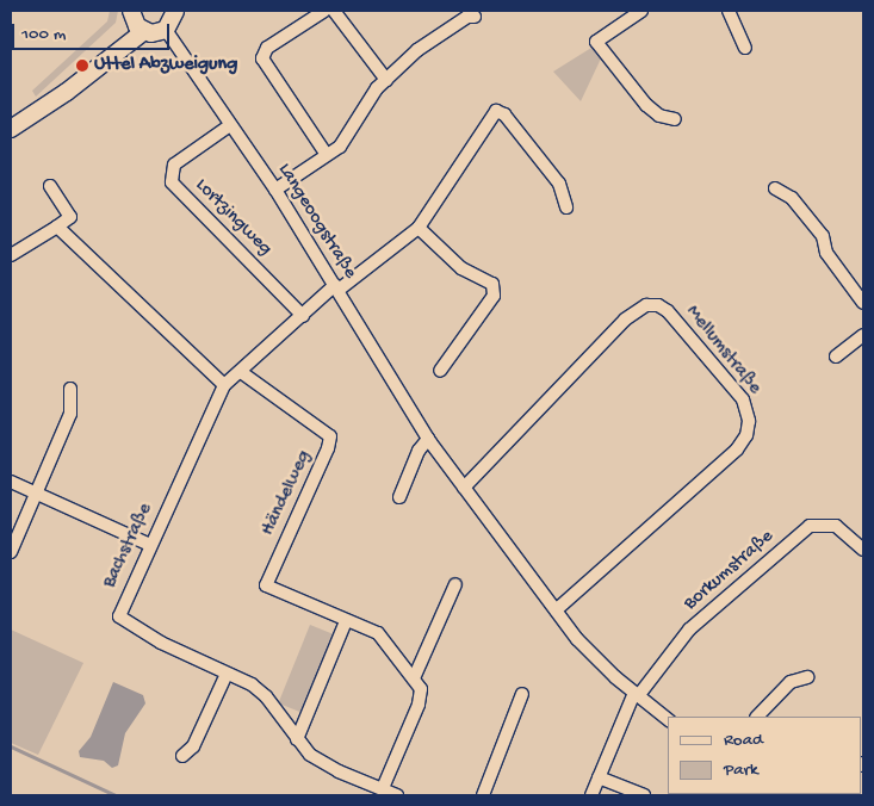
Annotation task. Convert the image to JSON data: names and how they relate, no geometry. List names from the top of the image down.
{
  "streets": {
    "street": [
      "Lortzingweg",
      "Langeoogstraße",
      "Mellumstraße",
      "Händelweg",
      "Bachstraße",
      "Borkumstraße"
    ]
  },
  "crossings": [
    ["Lortzingweg", "Langeoogstraße"],
    ["Lortzingweg", "Bachstraße"],
    ["Langeoogstraße", "Mellumstraße"],
    ["Langeoogstraße", "Bachstraße"],
    ["Langeoogstraße", "Borkumstraße"],
    ["Händelweg", "Bachstraße"]
  ],
  "places": ["Uttel Abzweigung"],
  "legend": ["Road", "Park"],
  "scale_bar": "100 m"
}
